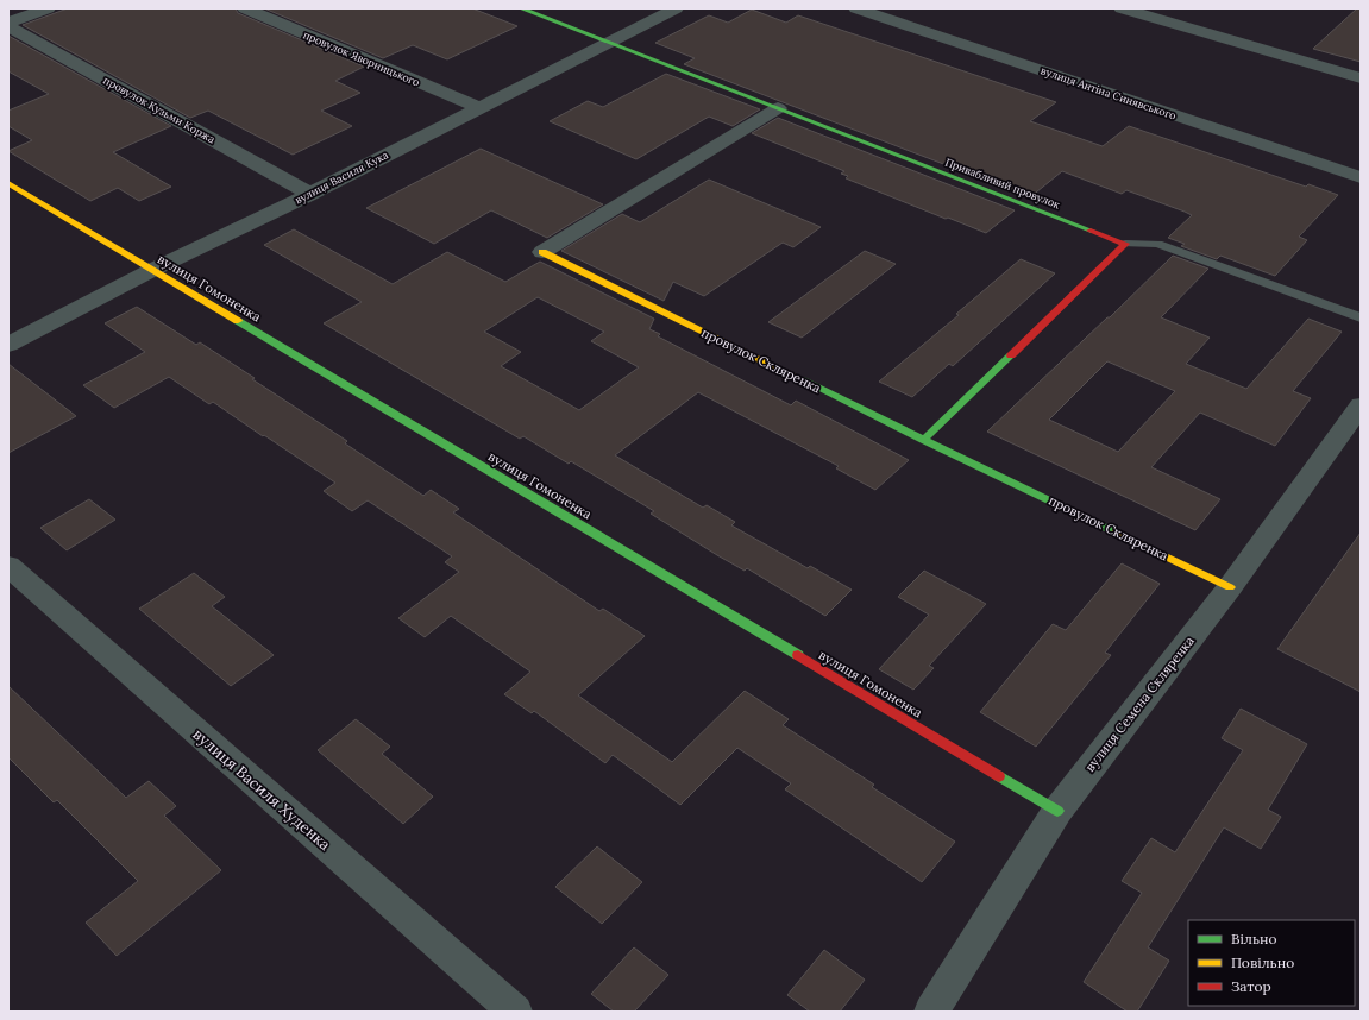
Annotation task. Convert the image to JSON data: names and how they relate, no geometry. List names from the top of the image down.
{
  "streets": {
    "street": [
      "провулок Яворницького",
      "вулиця Антіна Синявського",
      "провулок Кузьми Коржа",
      "вулиця Василя Кука",
      "Привабливий провулок",
      "вулиця Гомоненка",
      "провулок Скляренка",
      "вулиця Семена Скляренка",
      "вулиця Василя Худенка"
    ]
  },
  "crossings": [
    ["провулок Яворницького", "вулиця Василя Кука"],
    ["провулок Кузьми Коржа", "вулиця Василя Кука"],
    ["вулиця Василя Кука", "Привабливий провулок"],
    ["вулиця Василя Кука", "вулиця Гомоненка"],
    ["Привабливий провулок", "провулок Скляренка"],
    ["вулиця Гомоненка", "вулиця Семена Скляренка"],
    ["провулок Скляренка", "вулиця Семена Скляренка"]
  ],
  "legend": ["Вільно", "Повільно", "Затор"]
}
